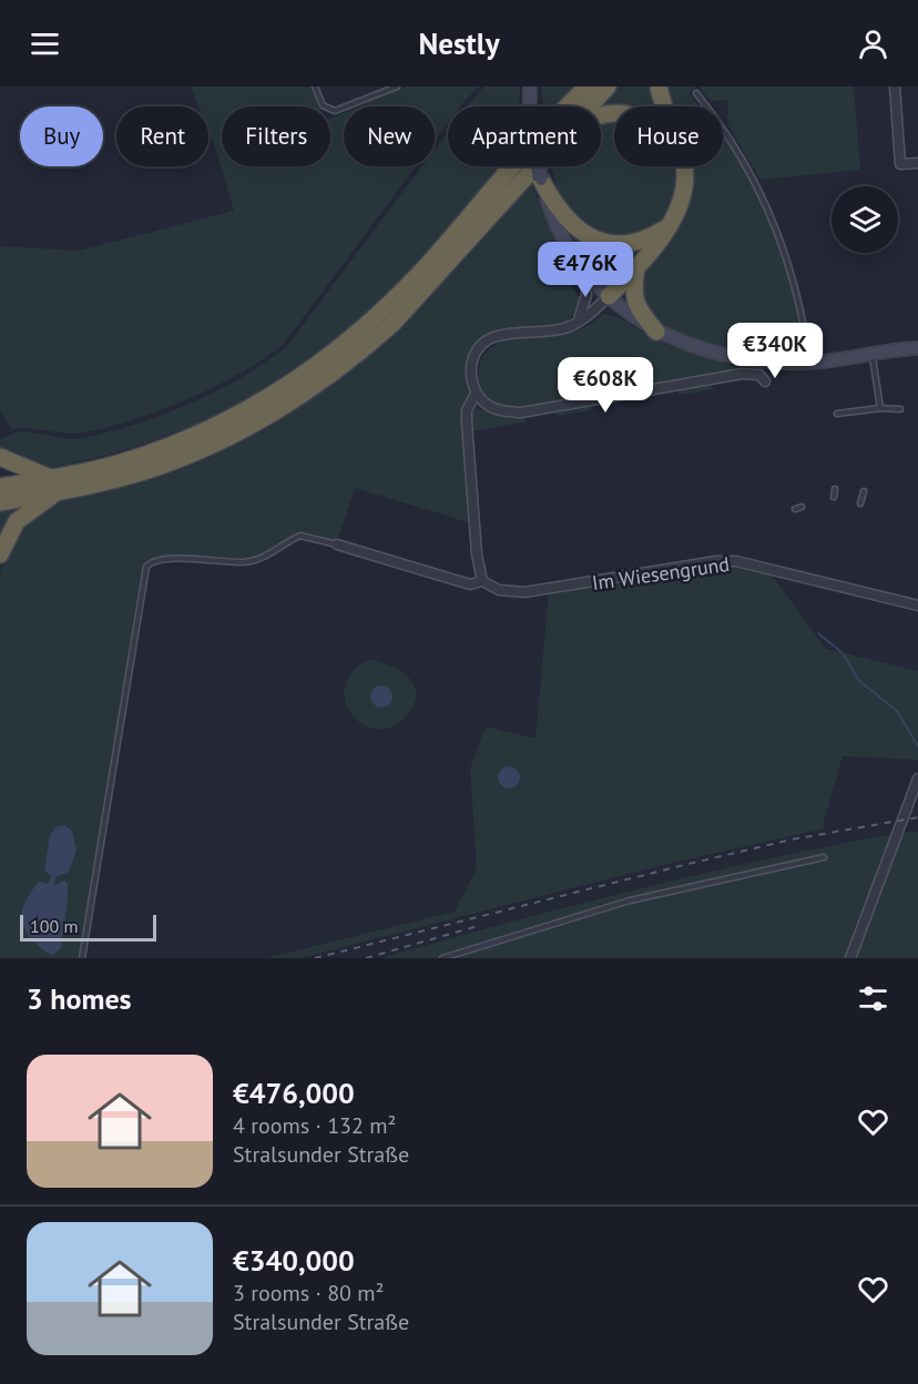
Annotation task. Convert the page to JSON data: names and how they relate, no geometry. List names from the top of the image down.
{
  "streets": {
    "street": ["Im Wiesengrund"]
  },
  "scale_bar": "100 m",
  "page": {
    "header": "Nestly",
    "chip": [
      "Buy",
      "Rent",
      "Filters",
      "New",
      "Apartment",
      "House"
    ],
    "price": ["€476K", "€340K", "€608K"],
    "scale": "100 m",
    "heading": "3 homes",
    "list": [
      {
        "name": "€476,000",
        "note": "4 rooms · 132 m² · Stralsunder Straße"
      },
      {
        "name": "€340,000",
        "note": "3 rooms · 80 m² · Stralsunder Straße"
      }
    ]
  }
}
